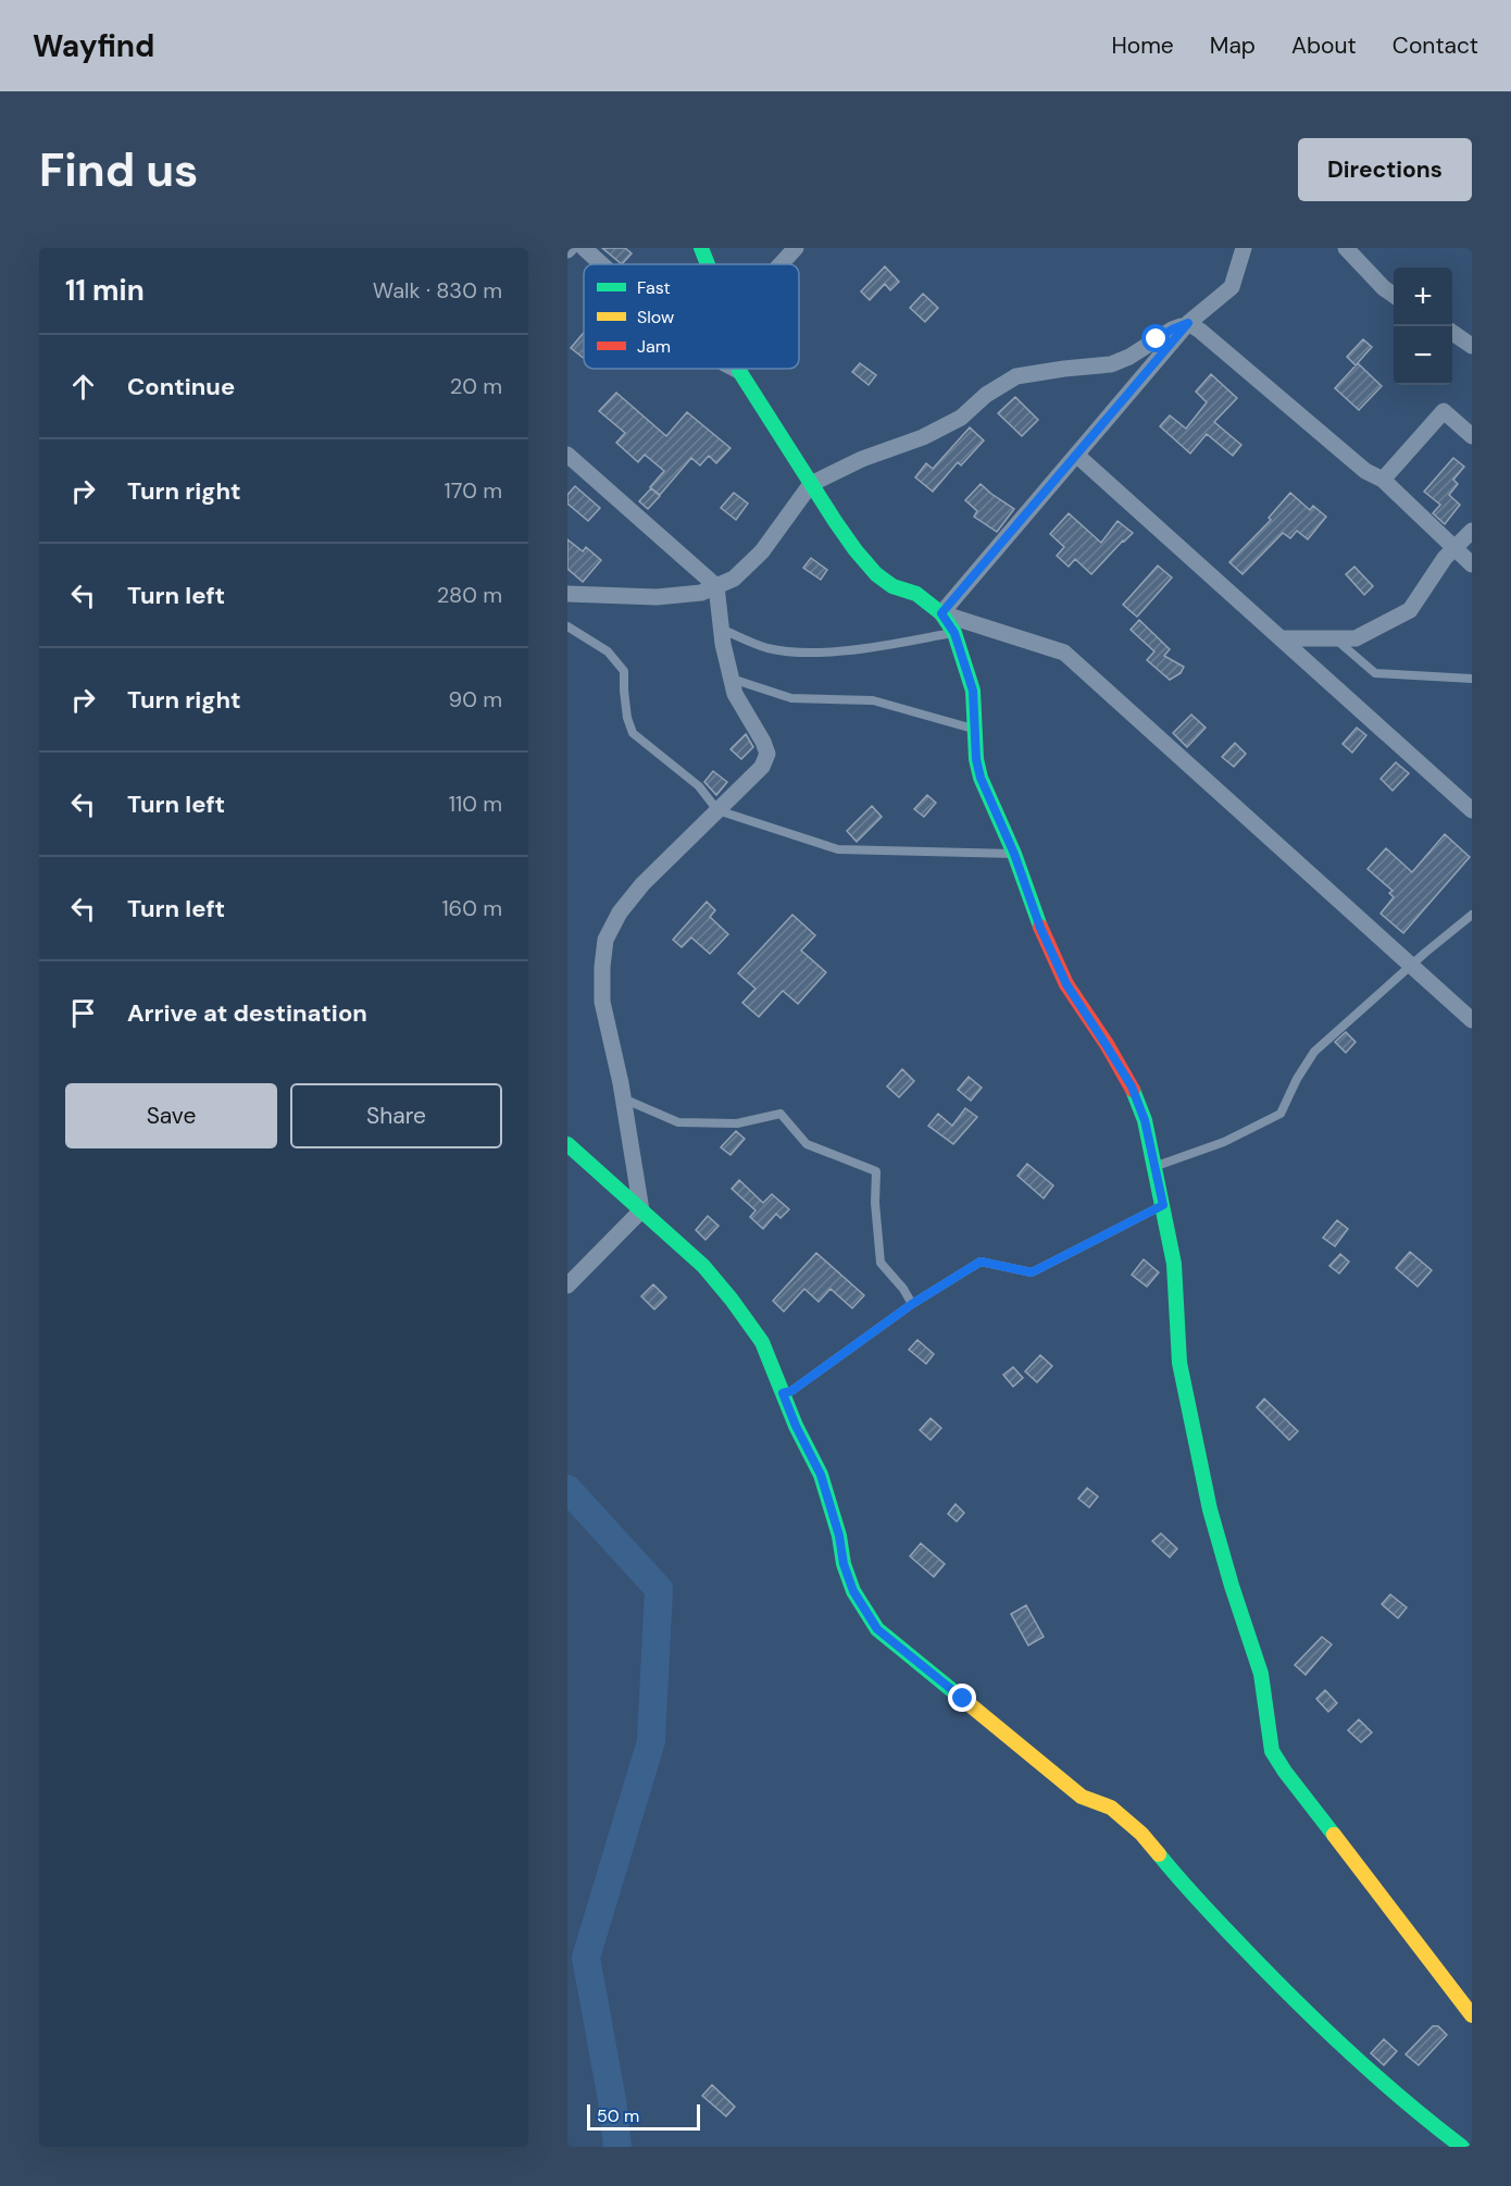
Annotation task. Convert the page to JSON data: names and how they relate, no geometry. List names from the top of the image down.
{
  "legend": ["Fast", "Slow", "Jam"],
  "scale_bar": "50 m",
  "page": {
    "header": "Wayfind",
    "nav": [
      "Home",
      "Map",
      "About",
      "Contact"
    ],
    "buttons": [
      "Directions",
      ["Save", "Share"]
    ],
    "title": "Find us",
    "heading": ["11 min", "Walk · 830 m"],
    "map_buttons": ["+", "−"],
    "list": [
      ["Continue", "20 m"],
      ["Turn right", "170 m"],
      ["Turn left", "280 m"],
      ["Turn right", "90 m"],
      ["Turn left", "110 m"],
      ["Turn left", "160 m"],
      "Arrive at destination"
    ],
    "scale": "50 m"
  }
}
